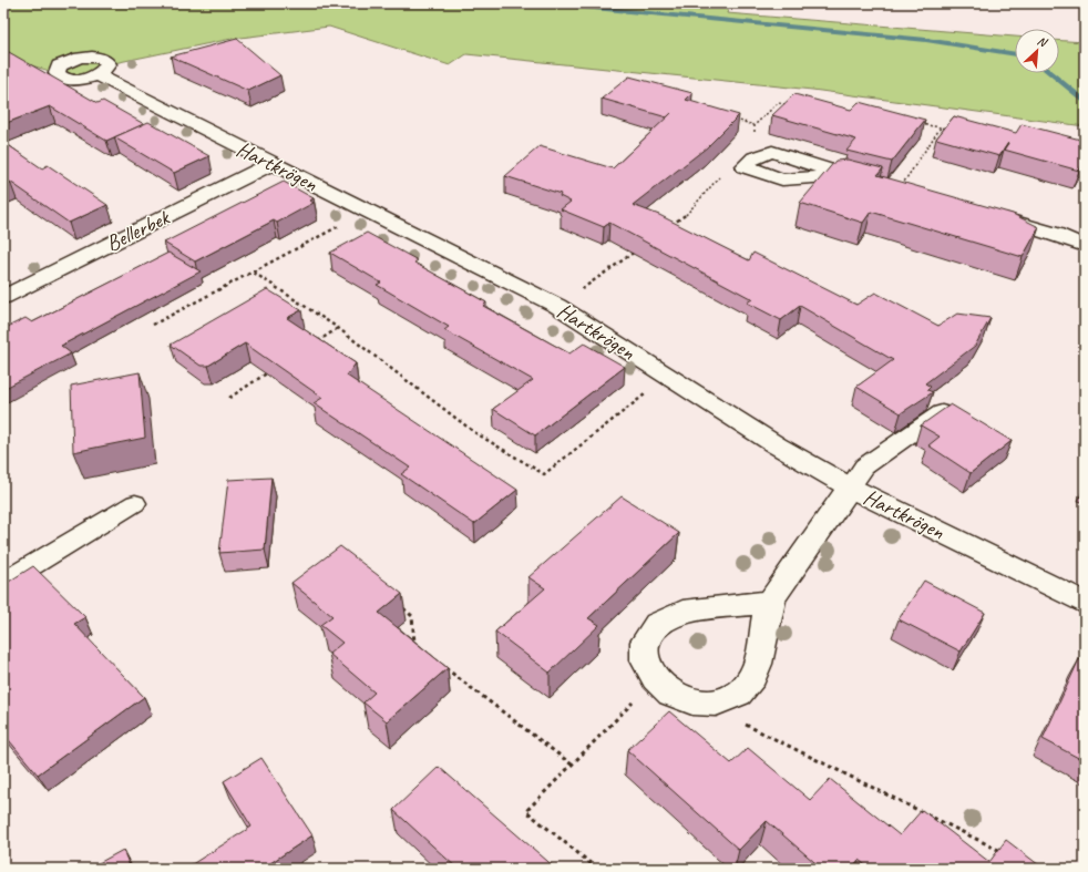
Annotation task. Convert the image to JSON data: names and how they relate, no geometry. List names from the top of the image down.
{
  "streets": {
    "street": ["Hartkrögen", "Bellerbek"]
  },
  "crossings": [
    ["Hartkrögen", "Bellerbek"]
  ],
  "north": "top right"
}
